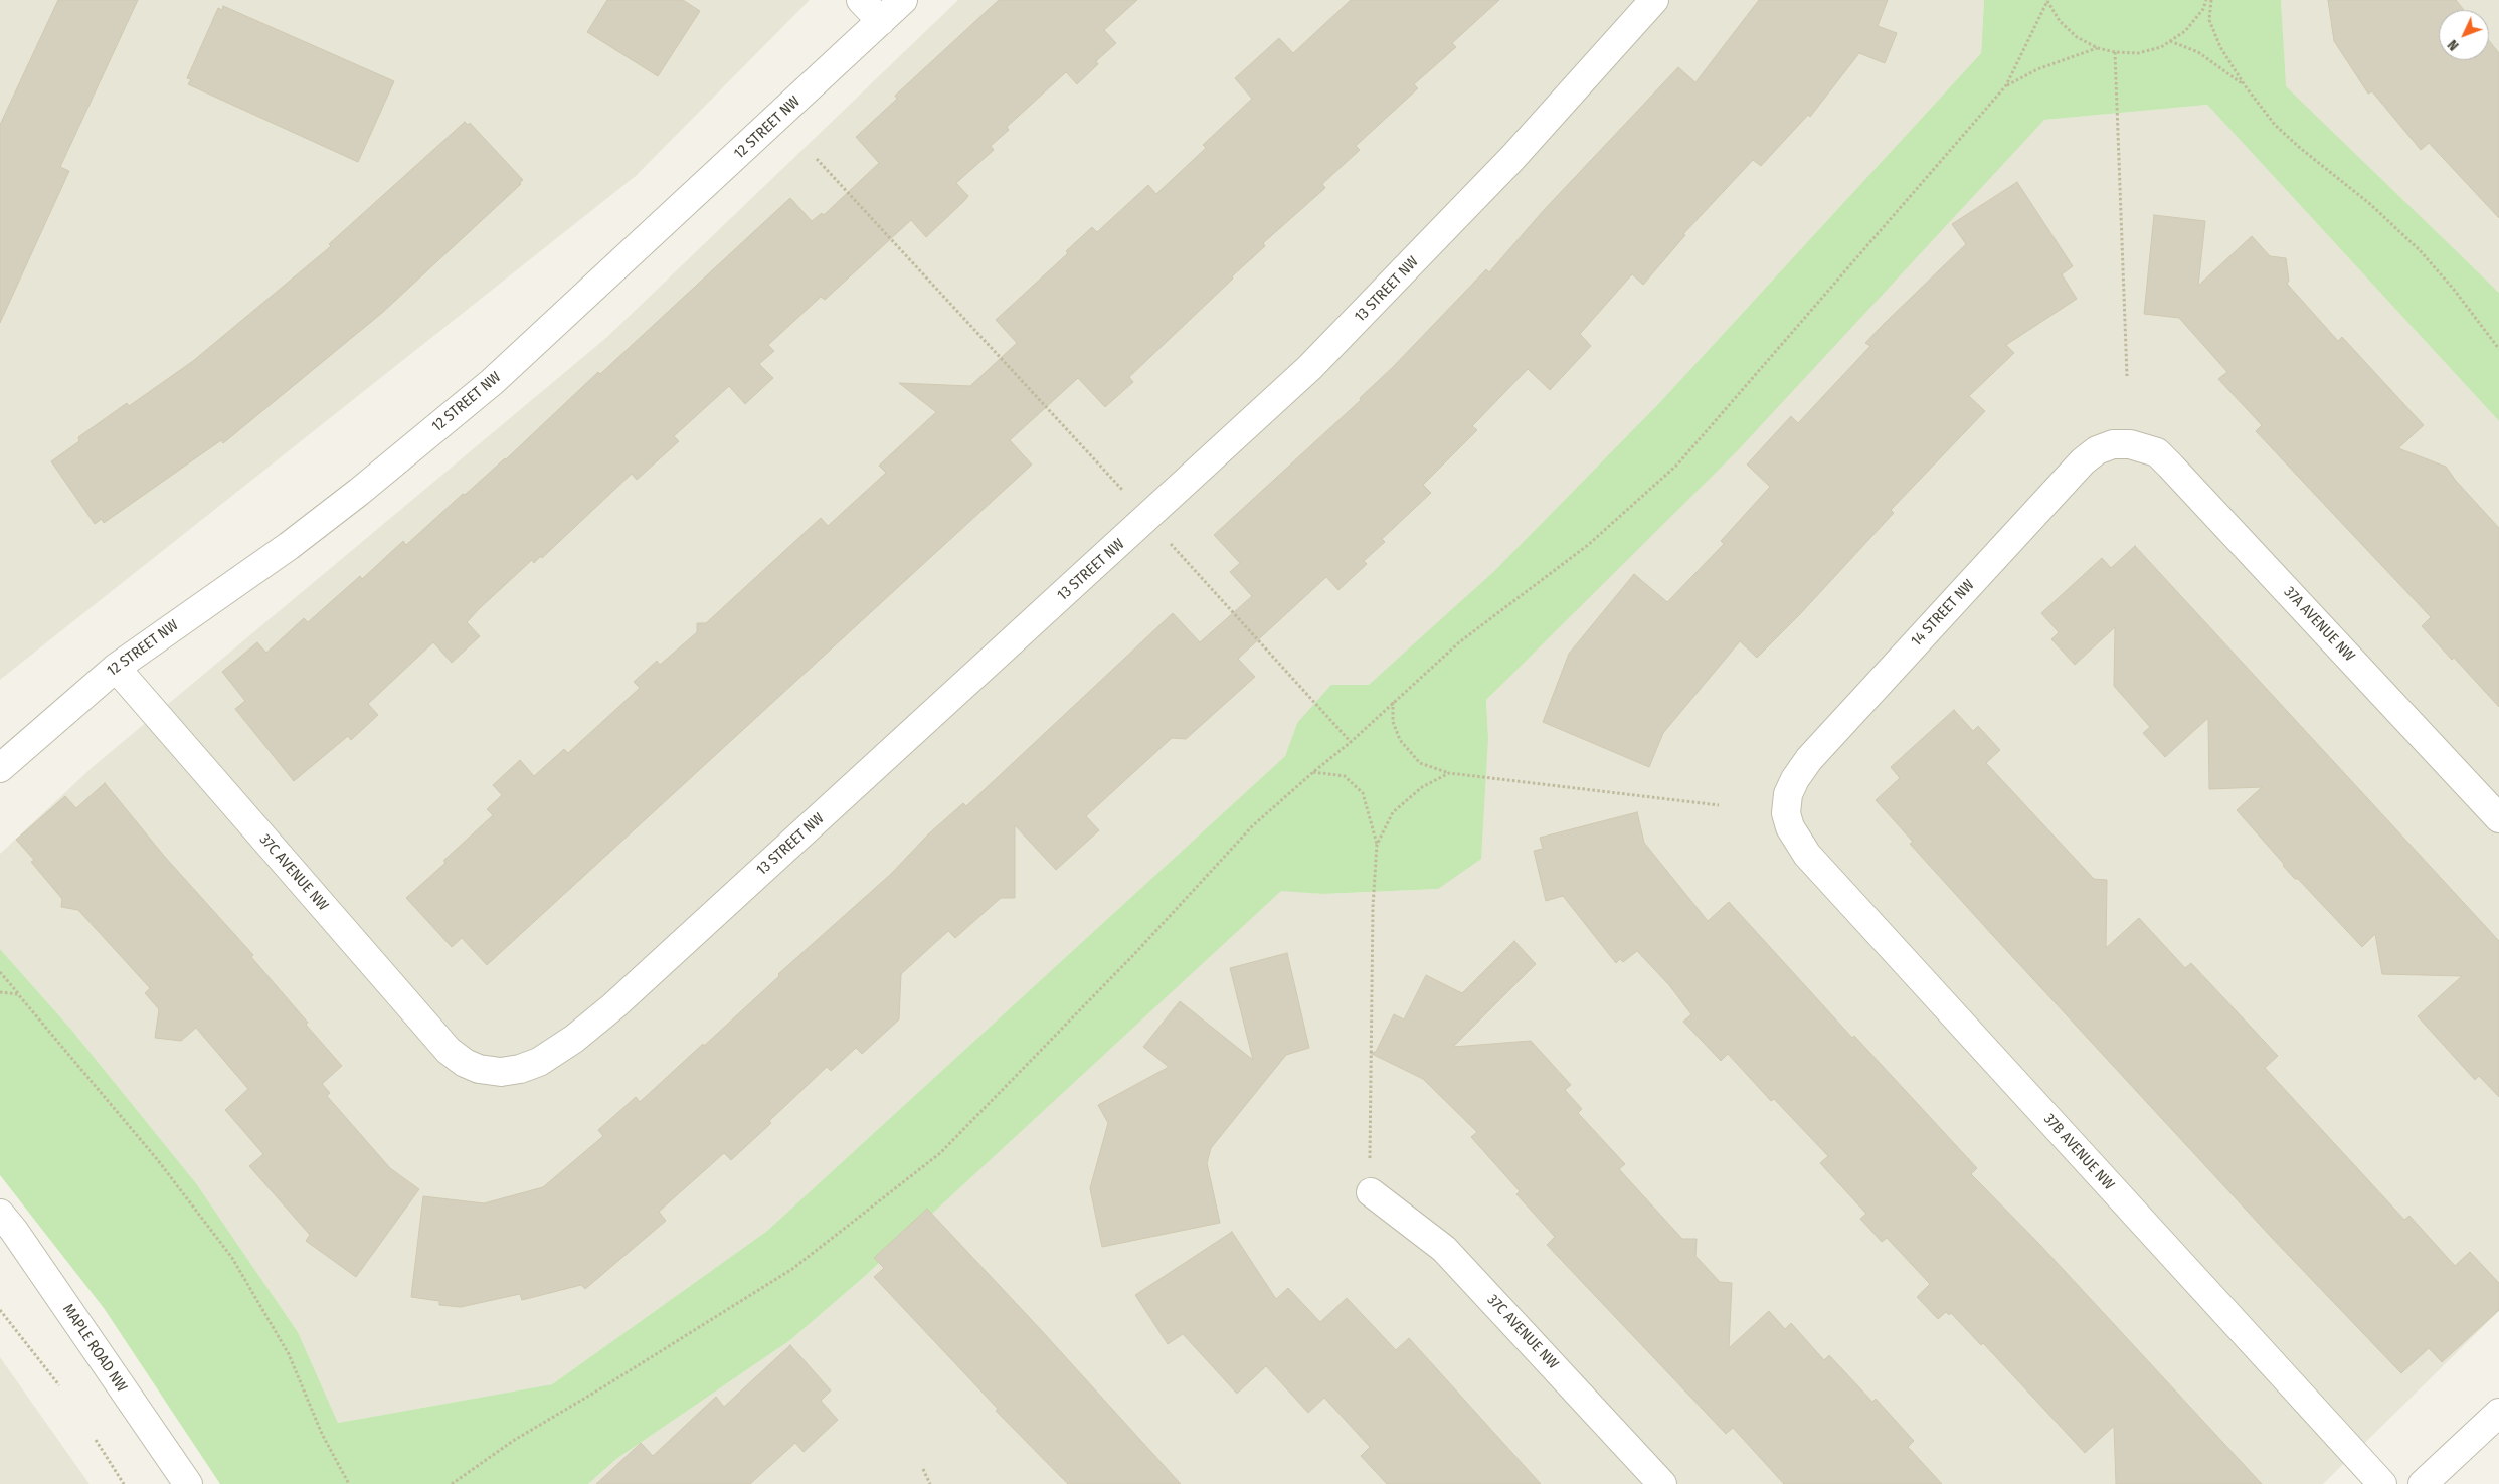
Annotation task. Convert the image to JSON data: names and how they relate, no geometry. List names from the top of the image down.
{
  "streets": {
    "street": [
      "12 STREET NW",
      "13 STREET NW",
      "14 STREET NW",
      "37A AVENUE NW",
      "37C AVENUE NW",
      "37B AVENUE NW",
      "MAPLE ROAD NW"
    ]
  },
  "crossings": [
    ["12 STREET NW", "37C AVENUE NW"],
    ["13 STREET NW", "37C AVENUE NW"],
    ["14 STREET NW", "37A AVENUE NW"],
    ["14 STREET NW", "37B AVENUE NW"]
  ],
  "north": "bottom left"
}
